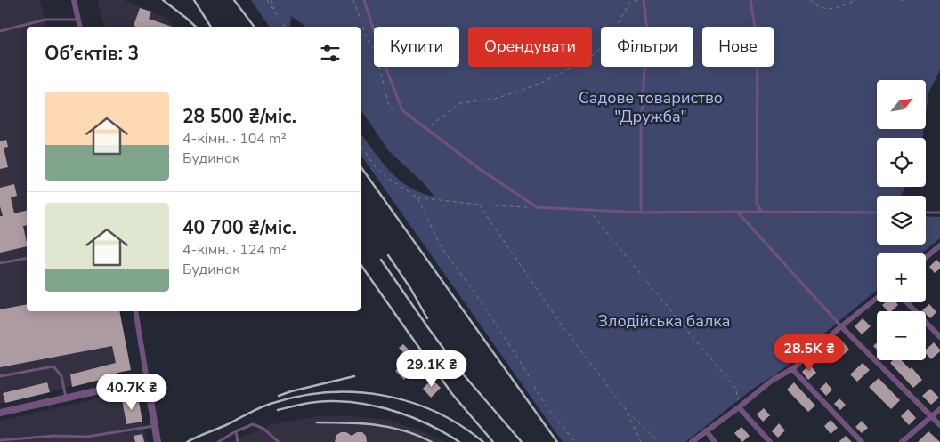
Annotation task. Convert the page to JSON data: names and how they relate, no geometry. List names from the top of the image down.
{
  "parks": ["Садове товариство \"Дружба\"", "Злодійська балка"],
  "north": "top right",
  "page": {
    "chip": [
      "Купити",
      "Орендувати",
      "Фільтри",
      "Нове"
    ],
    "heading": "Об’єктів: 3",
    "map_buttons": ["+", "−"],
    "list": [
      {
        "name": "28 500 ₴/міс.",
        "note": "4-кімн. · 104 m² · Будинок"
      },
      {
        "name": "40 700 ₴/міс.",
        "note": "4-кімн. · 124 m² · Будинок"
      }
    ],
    "price": ["28.5K ₴", "29.1K ₴", "40.7K ₴"]
  }
}
